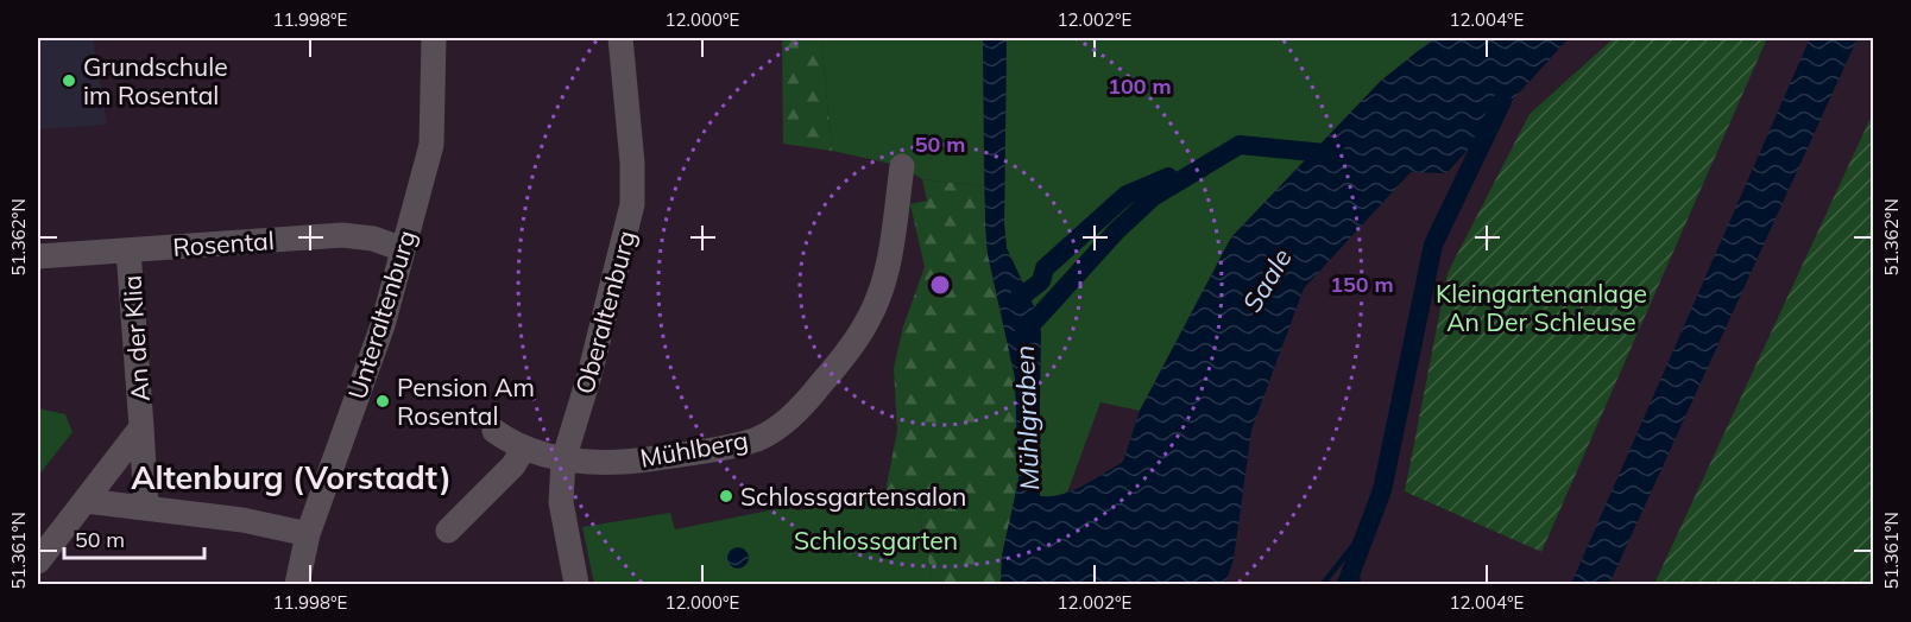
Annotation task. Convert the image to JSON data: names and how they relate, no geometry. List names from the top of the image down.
{
  "streets": {
    "street": [
      "Rosental",
      "Oberaltenburg",
      "Unteraltenburg",
      "An der Klia",
      "Mühlberg"
    ]
  },
  "crossings": [
    ["Rosental", "Unteraltenburg"],
    ["Rosental", "An der Klia"],
    ["Oberaltenburg", "Mühlberg"]
  ],
  "districts": ["Altenburg (Vorstadt)"],
  "water": ["Saale", "Mühlgraben"],
  "parks": ["Kleingartenanlage An Der Schleuse", "Schlossgarten"],
  "places": ["Grundschule im Rosental", "Pension Am Rosental", "Schlossgartensalon"],
  "scale_bar": "50 m",
  "coordinates": [
    "11.998°E",
    "12.000°E",
    "12.002°E",
    "12.004°E",
    "51.362°N",
    "51.361°N"
  ],
  "rings": ["100 m", "50 m", "150 m"]
}
